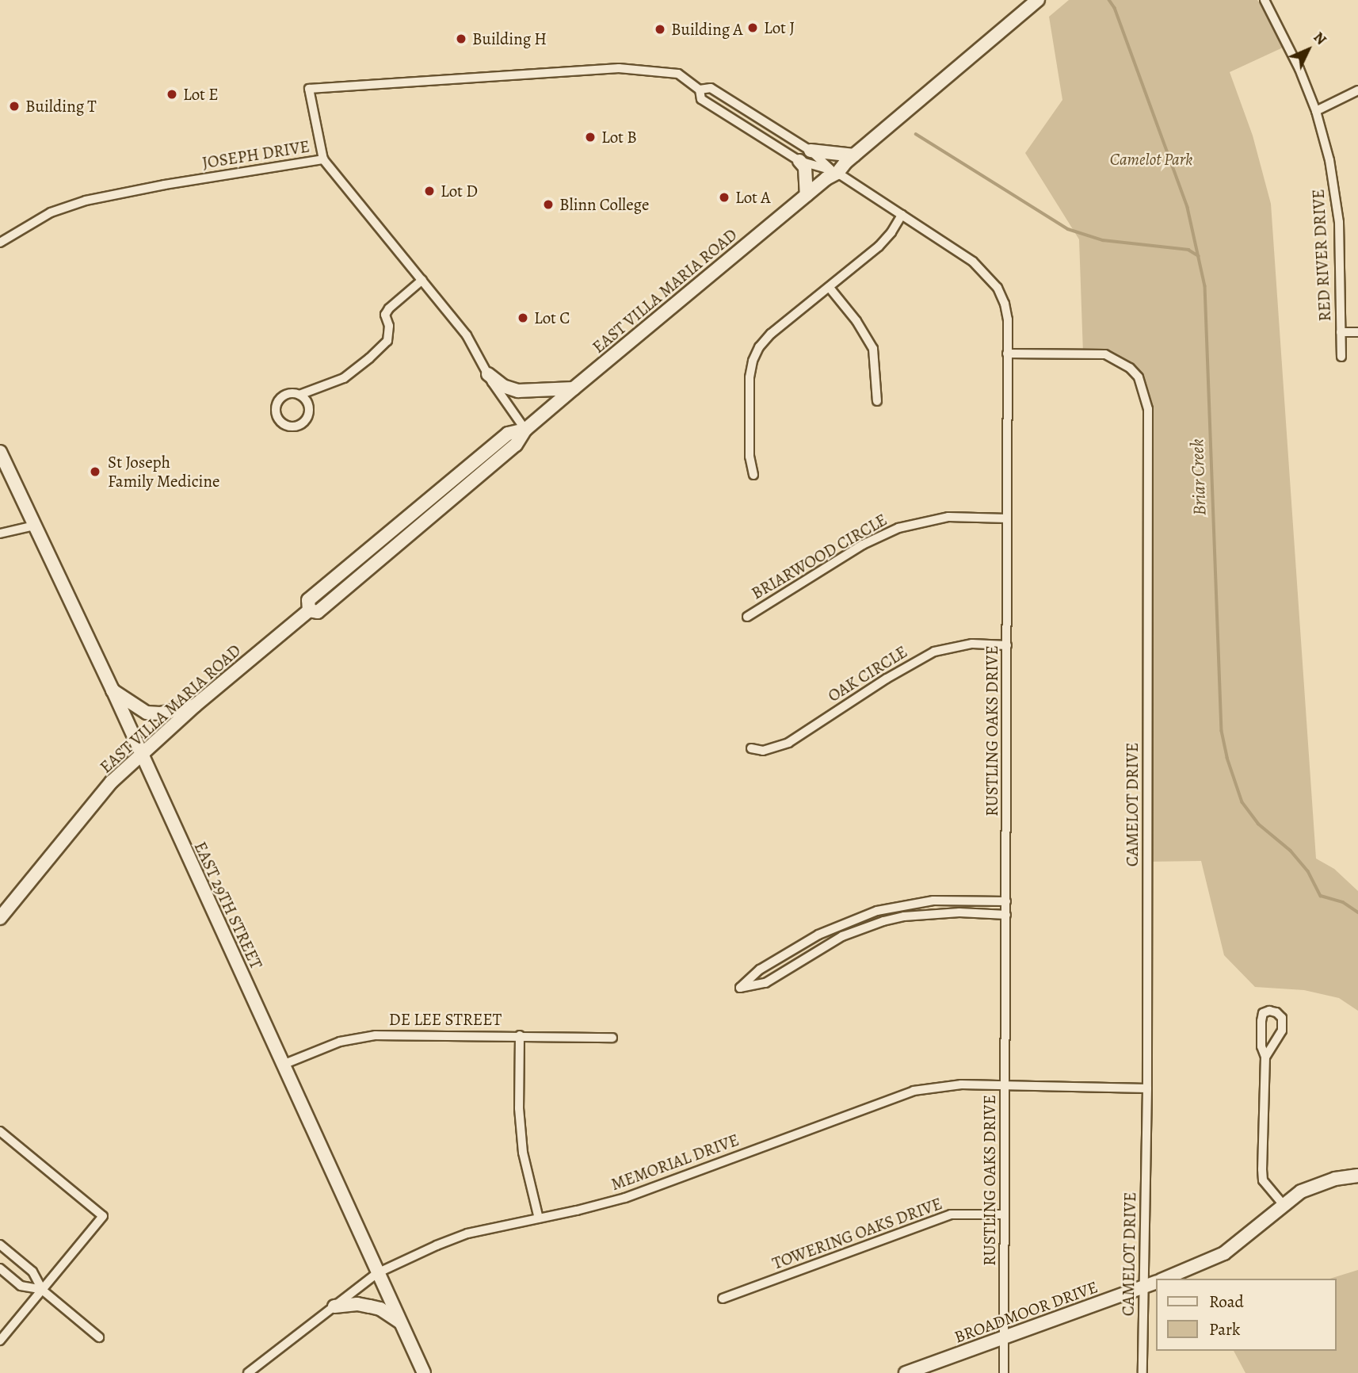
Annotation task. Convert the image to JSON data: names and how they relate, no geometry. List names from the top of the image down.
{
  "streets": {
    "main road": ["EAST VILLA MARIA ROAD", "EAST 29TH STREET", "BROADMOOR DRIVE"],
    "street": [
      "JOSEPH DRIVE",
      "RED RIVER DRIVE",
      "BRIARWOOD CIRCLE",
      "OAK CIRCLE",
      "RUSTLING OAKS DRIVE",
      "CAMELOT DRIVE",
      "DE LEE STREET",
      "MEMORIAL DRIVE",
      "TOWERING OAKS DRIVE"
    ]
  },
  "crossings": [
    ["JOSEPH DRIVE", "EAST VILLA MARIA ROAD"],
    ["EAST VILLA MARIA ROAD", "RUSTLING OAKS DRIVE"],
    ["EAST VILLA MARIA ROAD", "EAST 29TH STREET"],
    ["BRIARWOOD CIRCLE", "RUSTLING OAKS DRIVE"],
    ["OAK CIRCLE", "RUSTLING OAKS DRIVE"],
    ["RUSTLING OAKS DRIVE", "CAMELOT DRIVE"],
    ["RUSTLING OAKS DRIVE", "MEMORIAL DRIVE"],
    ["RUSTLING OAKS DRIVE", "TOWERING OAKS DRIVE"],
    ["RUSTLING OAKS DRIVE", "BROADMOOR DRIVE"],
    ["CAMELOT DRIVE", "MEMORIAL DRIVE"],
    ["CAMELOT DRIVE", "BROADMOOR DRIVE"],
    ["EAST 29TH STREET", "DE LEE STREET"],
    ["EAST 29TH STREET", "MEMORIAL DRIVE"]
  ],
  "water": ["Briar Creek"],
  "parks": ["Camelot Park"],
  "places": [
    "Lot J",
    "Building A",
    "Building H",
    "Lot E",
    "Building T",
    "Lot B",
    "Lot D",
    "Lot A",
    "Blinn College",
    "Lot C",
    "St Joseph Family Medicine"
  ],
  "legend": ["Road", "Park"],
  "north": "top right"
}
